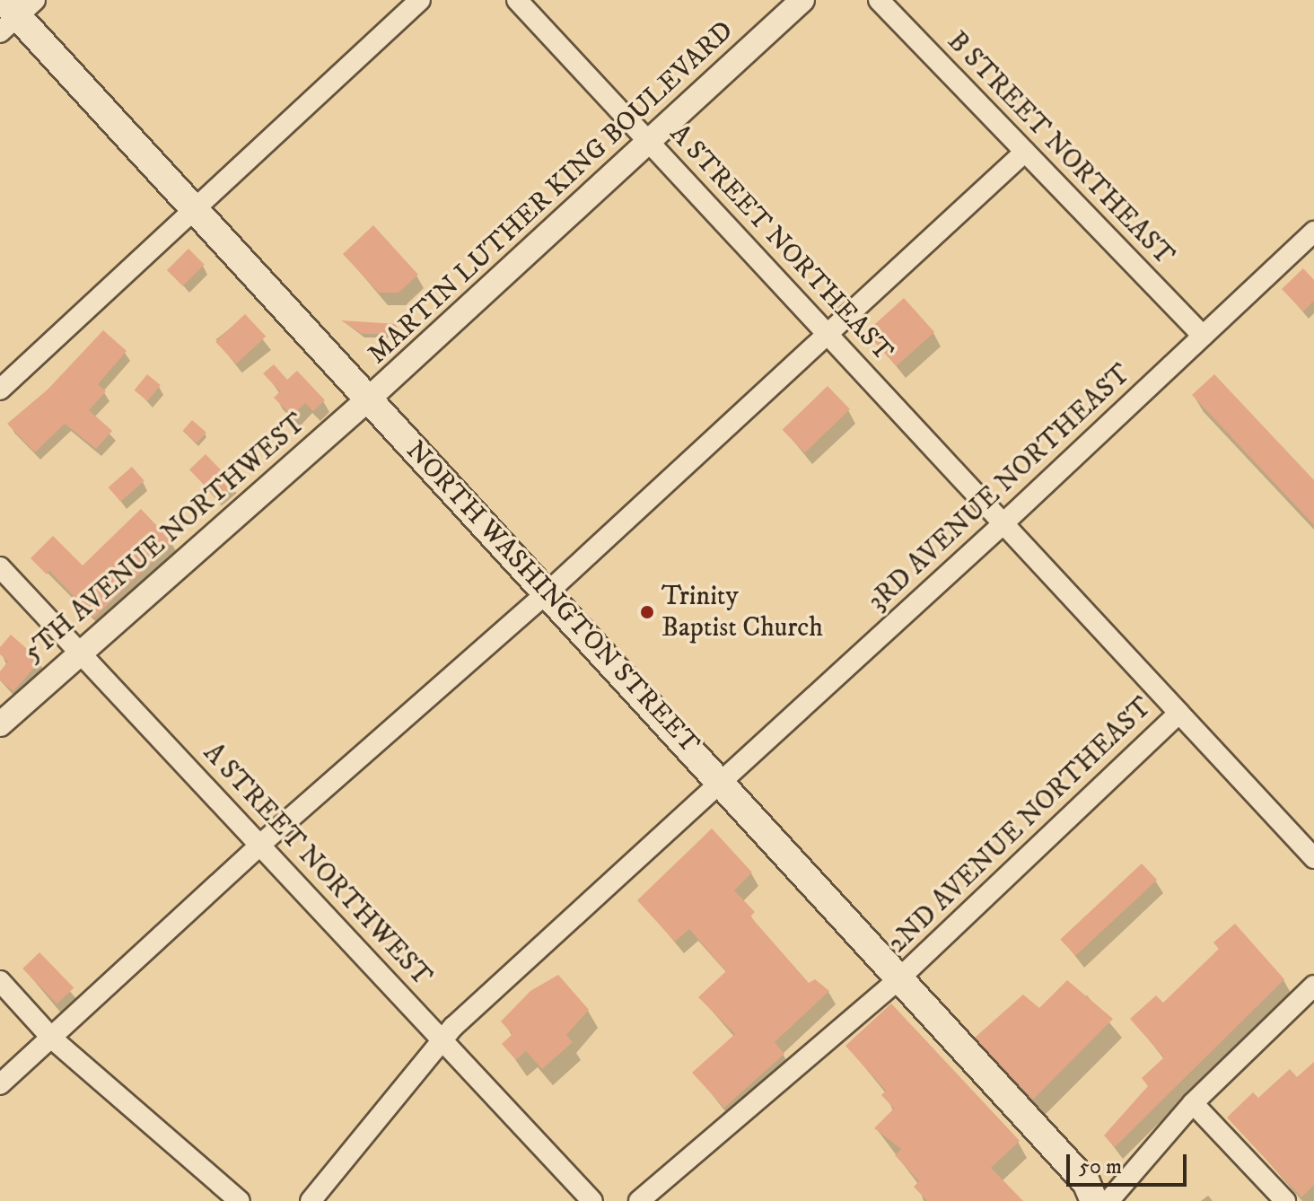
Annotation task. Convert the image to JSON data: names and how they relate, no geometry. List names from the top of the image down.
{
  "streets": {
    "main road": ["NORTH WASHINGTON STREET"],
    "street": [
      "B STREET NORTHEAST",
      "MARTIN LUTHER KING BOULEVARD",
      "A STREET NORTHEAST",
      "3RD AVENUE NORTHEAST",
      "5TH AVENUE NORTHWEST",
      "2ND AVENUE NORTHEAST",
      "A STREET NORTHWEST"
    ]
  },
  "crossings": [
    ["B STREET NORTHEAST", "3RD AVENUE NORTHEAST"],
    ["MARTIN LUTHER KING BOULEVARD", "A STREET NORTHEAST"],
    ["MARTIN LUTHER KING BOULEVARD", "5TH AVENUE NORTHWEST"],
    ["MARTIN LUTHER KING BOULEVARD", "NORTH WASHINGTON STREET"],
    ["A STREET NORTHEAST", "3RD AVENUE NORTHEAST"],
    ["A STREET NORTHEAST", "2ND AVENUE NORTHEAST"],
    ["3RD AVENUE NORTHEAST", "NORTH WASHINGTON STREET"],
    ["3RD AVENUE NORTHEAST", "A STREET NORTHWEST"],
    ["5TH AVENUE NORTHWEST", "NORTH WASHINGTON STREET"],
    ["5TH AVENUE NORTHWEST", "A STREET NORTHWEST"],
    ["NORTH WASHINGTON STREET", "2ND AVENUE NORTHEAST"]
  ],
  "places": ["Trinity Baptist Church"],
  "scale_bar": "50 m"
}
